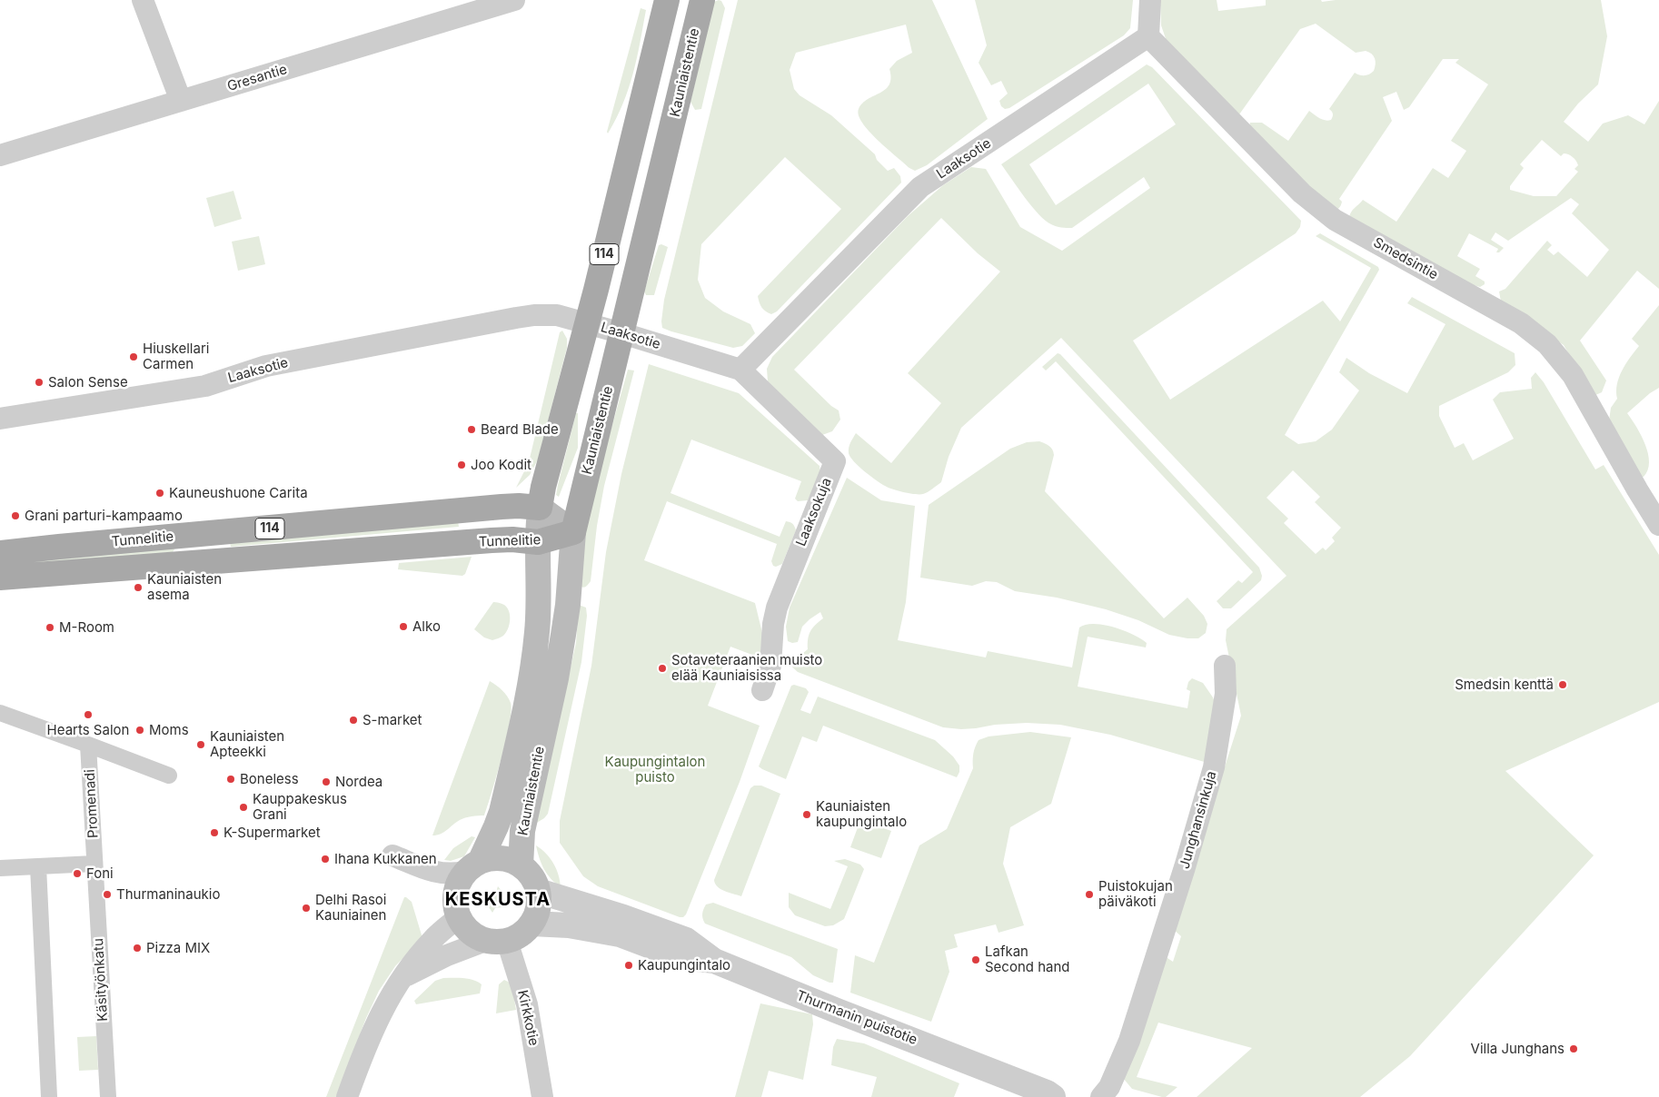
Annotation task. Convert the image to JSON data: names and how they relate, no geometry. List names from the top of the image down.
{
  "streets": {
    "main road": ["Kauniaistentie", "114", "Tunnelitie"],
    "street": [
      "Gresantie",
      "Laaksotie",
      "Smedsintie",
      "Laaksokuja",
      "Promenadi",
      "Junghansinkuja",
      "Käsityönkatu",
      "Kirkkotie",
      "Thurmanin puistotie"
    ]
  },
  "crossings": [
    ["Kauniaistentie", "Laaksotie"],
    ["Kauniaistentie", "Tunnelitie"],
    ["Kauniaistentie", "Kirkkotie"],
    ["Kauniaistentie", "Thurmanin puistotie"],
    ["Laaksotie", "Smedsintie"],
    ["Laaksotie", "Laaksokuja"],
    ["Promenadi", "Käsityönkatu"],
    ["Kirkkotie", "Thurmanin puistotie"]
  ],
  "districts": ["KESKUSTA"],
  "parks": ["Kaupungintalon puisto"],
  "places": [
    "Hiuskellari Carmen",
    "Salon Sense",
    "Beard Blade",
    "Joo Kodit",
    "Kauneushuone Carita",
    "Grani parturi-kampaamo",
    "Kauniaisten asema",
    "Alko",
    "M-Room",
    "Sotaveteraanien muisto elää Kauniaisissa",
    "Smedsin kenttä",
    "Hearts Salon",
    "S-market",
    "Moms",
    "Kauniaisten Apteekki",
    "Boneless",
    "Nordea",
    "Kauppakeskus Grani",
    "Kauniaisten kaupungintalo",
    "K-Supermarket",
    "Ihana Kukkanen",
    "Foni",
    "Thurmaninaukio",
    "Puistokujan päiväkoti",
    "Delhi Rasoi Kauniainen",
    "Pizza MIX",
    "Lafkan Second hand",
    "Kaupungintalo",
    "Villa Junghans"
  ]
}
